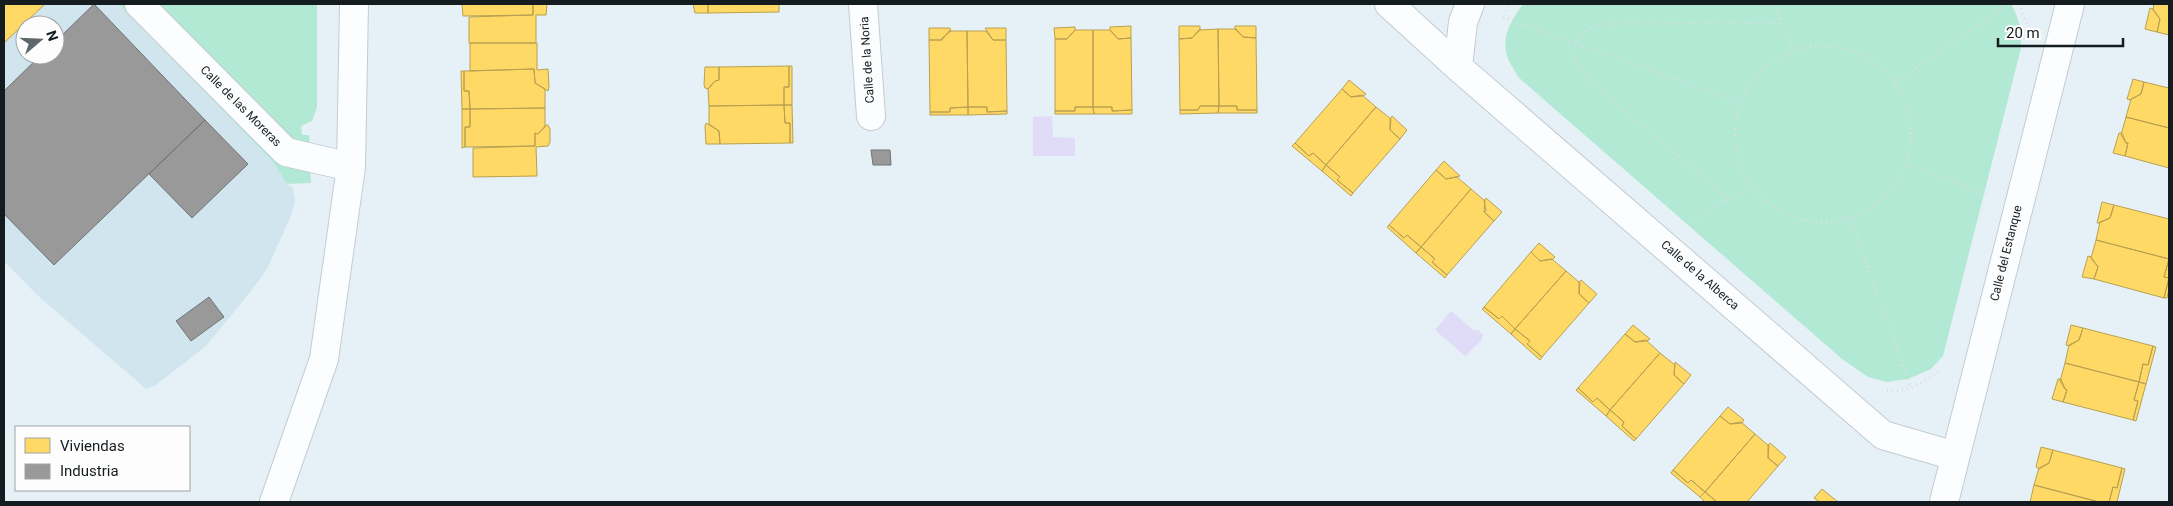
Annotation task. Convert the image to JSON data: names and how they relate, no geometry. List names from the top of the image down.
{
  "streets": {
    "street": [
      "Calle de la Noria",
      "Calle de las Moreras",
      "Calle del Estanque",
      "Calle de la Alberca"
    ]
  },
  "crossings": [
    ["Calle del Estanque", "Calle de la Alberca"]
  ],
  "legend": ["Viviendas", "Industria"],
  "scale_bar": "20 m",
  "north": "right"
}
